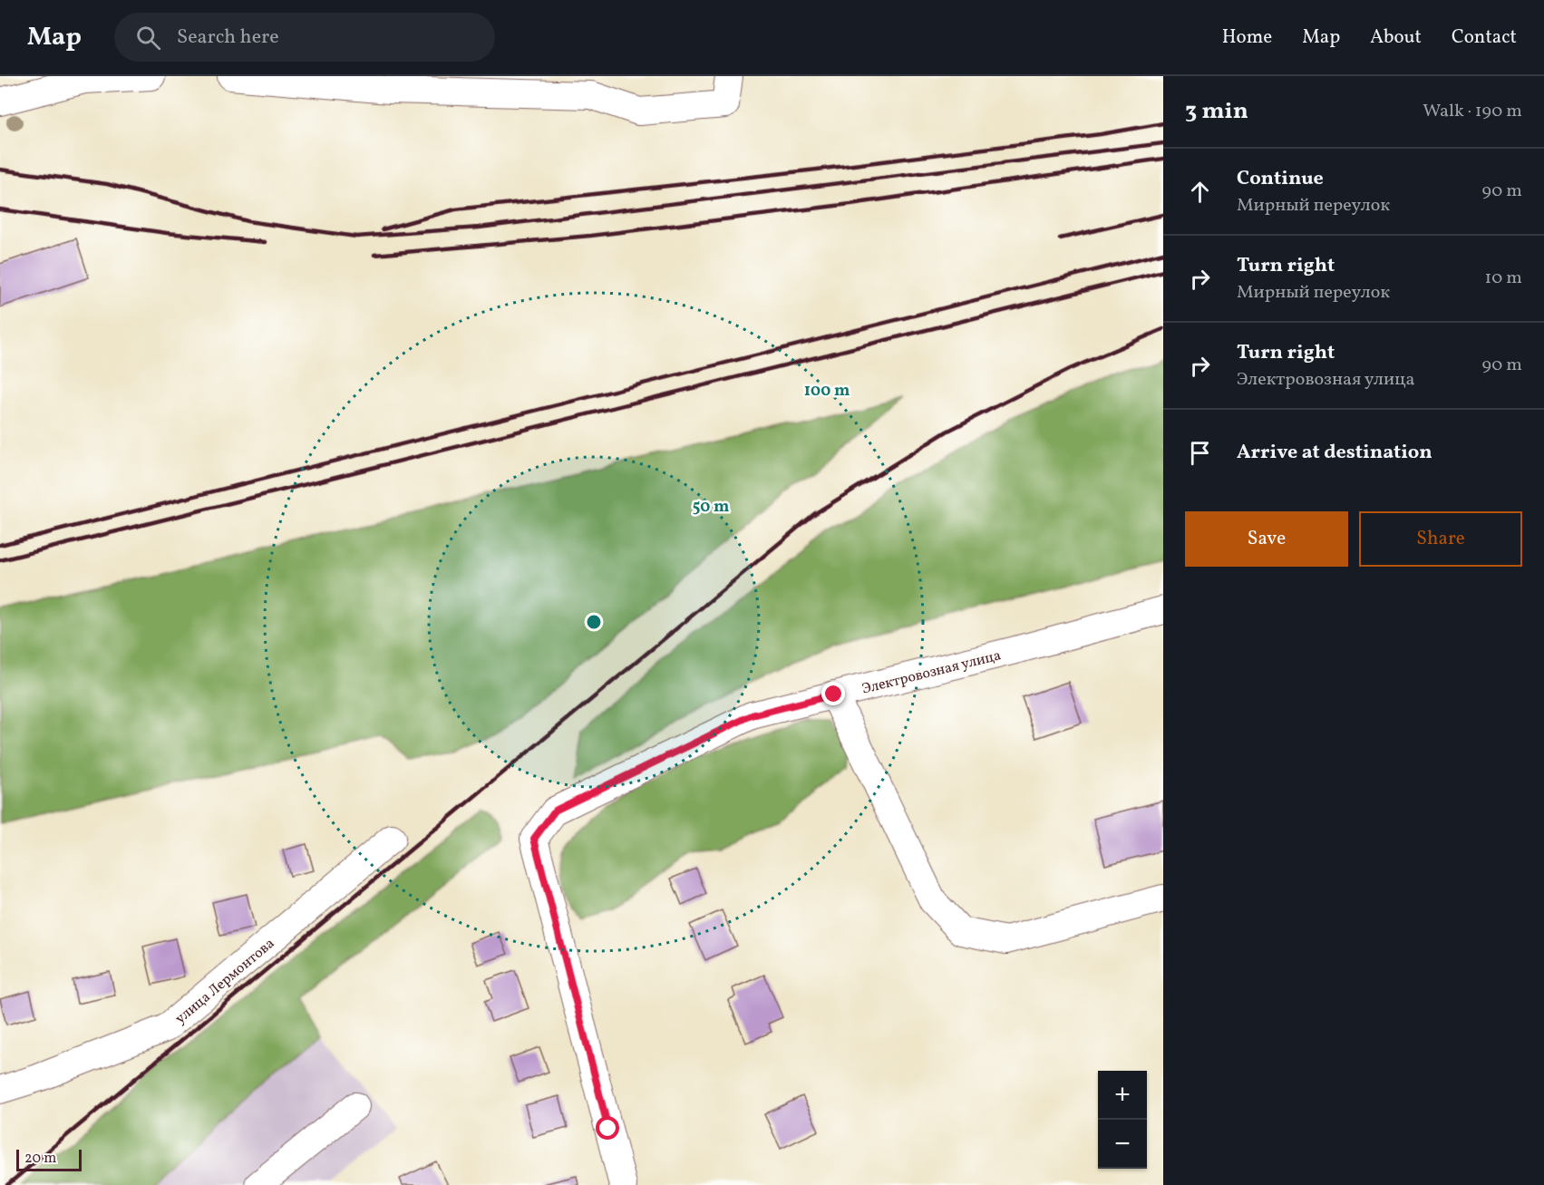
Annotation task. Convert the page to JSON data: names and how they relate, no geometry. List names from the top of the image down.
{
  "streets": {
    "street": ["Электровозная улица", "улица Лермонтова"]
  },
  "scale_bar": "20 m",
  "page": {
    "header": "Map",
    "search": "Search here",
    "nav": [
      "Home",
      "Map",
      "About",
      "Contact"
    ],
    "heading": ["3 min", "Walk · 190 m"],
    "list": [
      ["Continue", "Мирный переулок", "90 m"],
      ["Turn right", "Мирный переулок", "10 m"],
      ["Turn right", "Электровозная улица", "90 m"],
      "Arrive at destination"
    ],
    "buttons": ["Save", "Share"],
    "map_buttons": ["+", "−"],
    "scale": "20 m"
  },
  "rings": ["100 m", "50 m"]
}
